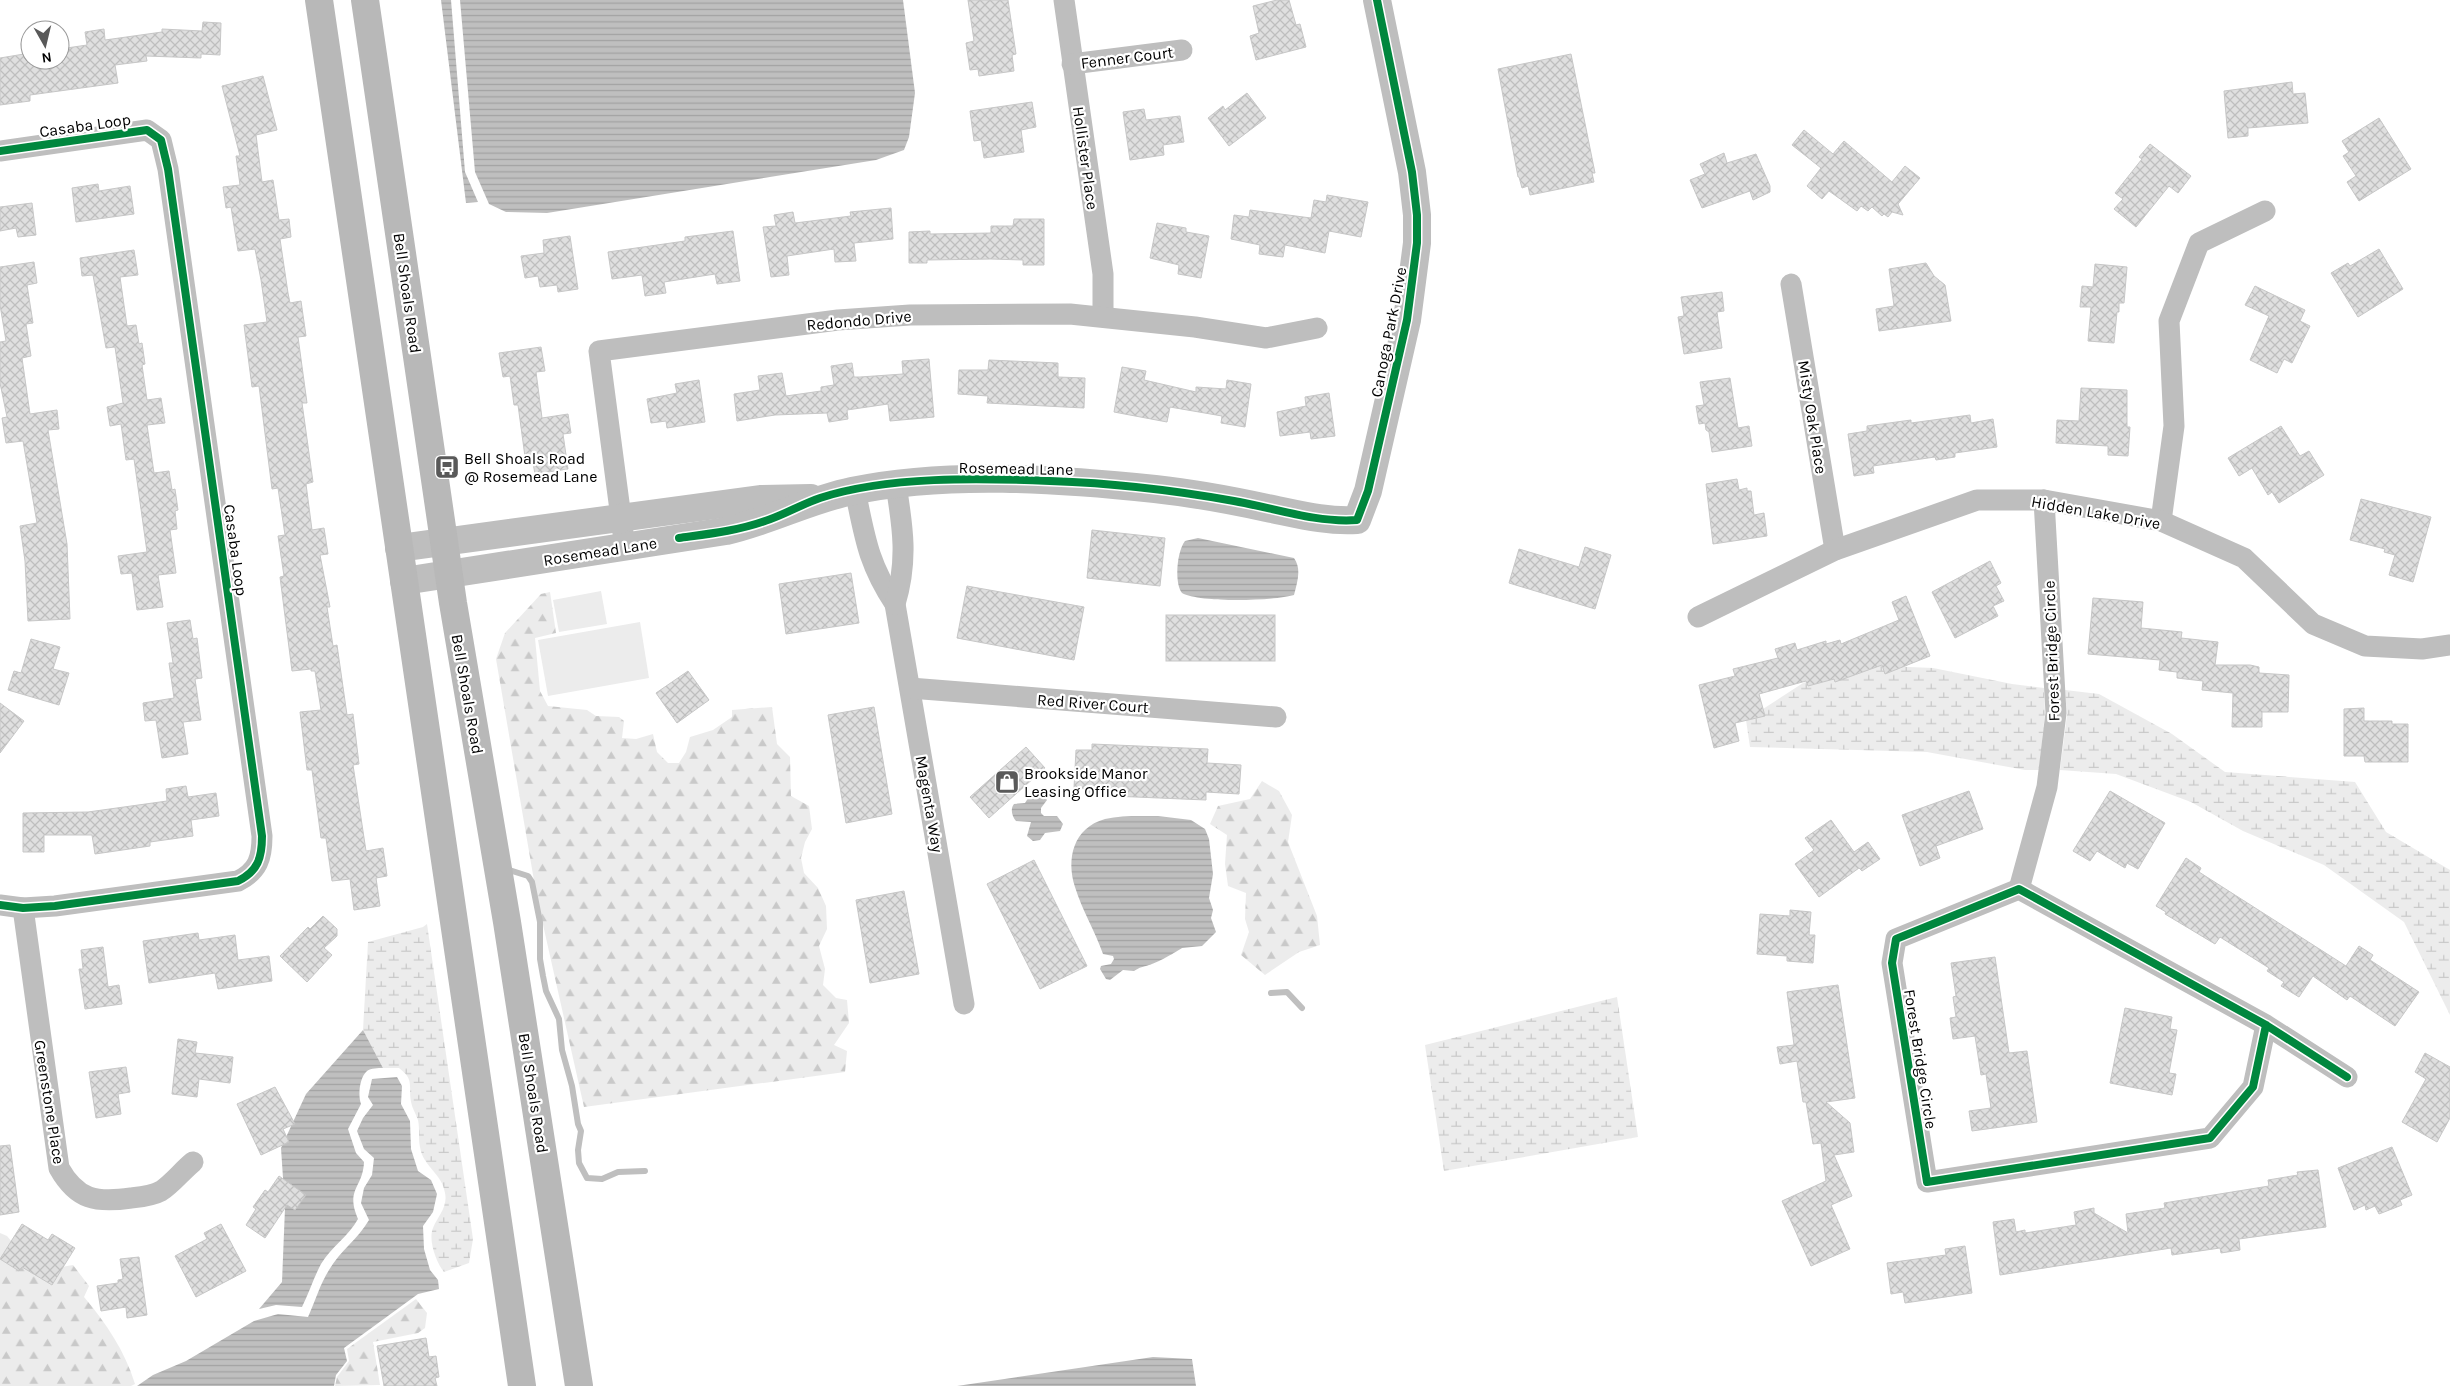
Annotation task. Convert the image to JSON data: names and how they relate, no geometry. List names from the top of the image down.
{
  "streets": {
    "main road": ["Bell Shoals Road"],
    "street": [
      "Fenner Court",
      "Casaba Loop",
      "Hollister Place",
      "Redondo Drive",
      "Canoga Park Drive",
      "Misty Oak Place",
      "Rosemead Lane",
      "Hidden Lake Drive",
      "Forest Bridge Circle",
      "Red River Court",
      "Magenta Way",
      "Greenstone Place"
    ]
  },
  "crossings": [
    ["Fenner Court", "Hollister Place"],
    ["Casaba Loop", "Greenstone Place"],
    ["Hollister Place", "Redondo Drive"],
    ["Bell Shoals Road", "Rosemead Lane"],
    ["Redondo Drive", "Rosemead Lane"],
    ["Canoga Park Drive", "Rosemead Lane"],
    ["Misty Oak Place", "Hidden Lake Drive"],
    ["Rosemead Lane", "Magenta Way"],
    ["Hidden Lake Drive", "Forest Bridge Circle"],
    ["Red River Court", "Magenta Way"]
  ],
  "places": {
    "bus stop": ["Bell Shoals Road @ Rosemead Lane"],
    "shop": ["Brookside Manor Leasing Office"]
  },
  "north": "bottom"
}
